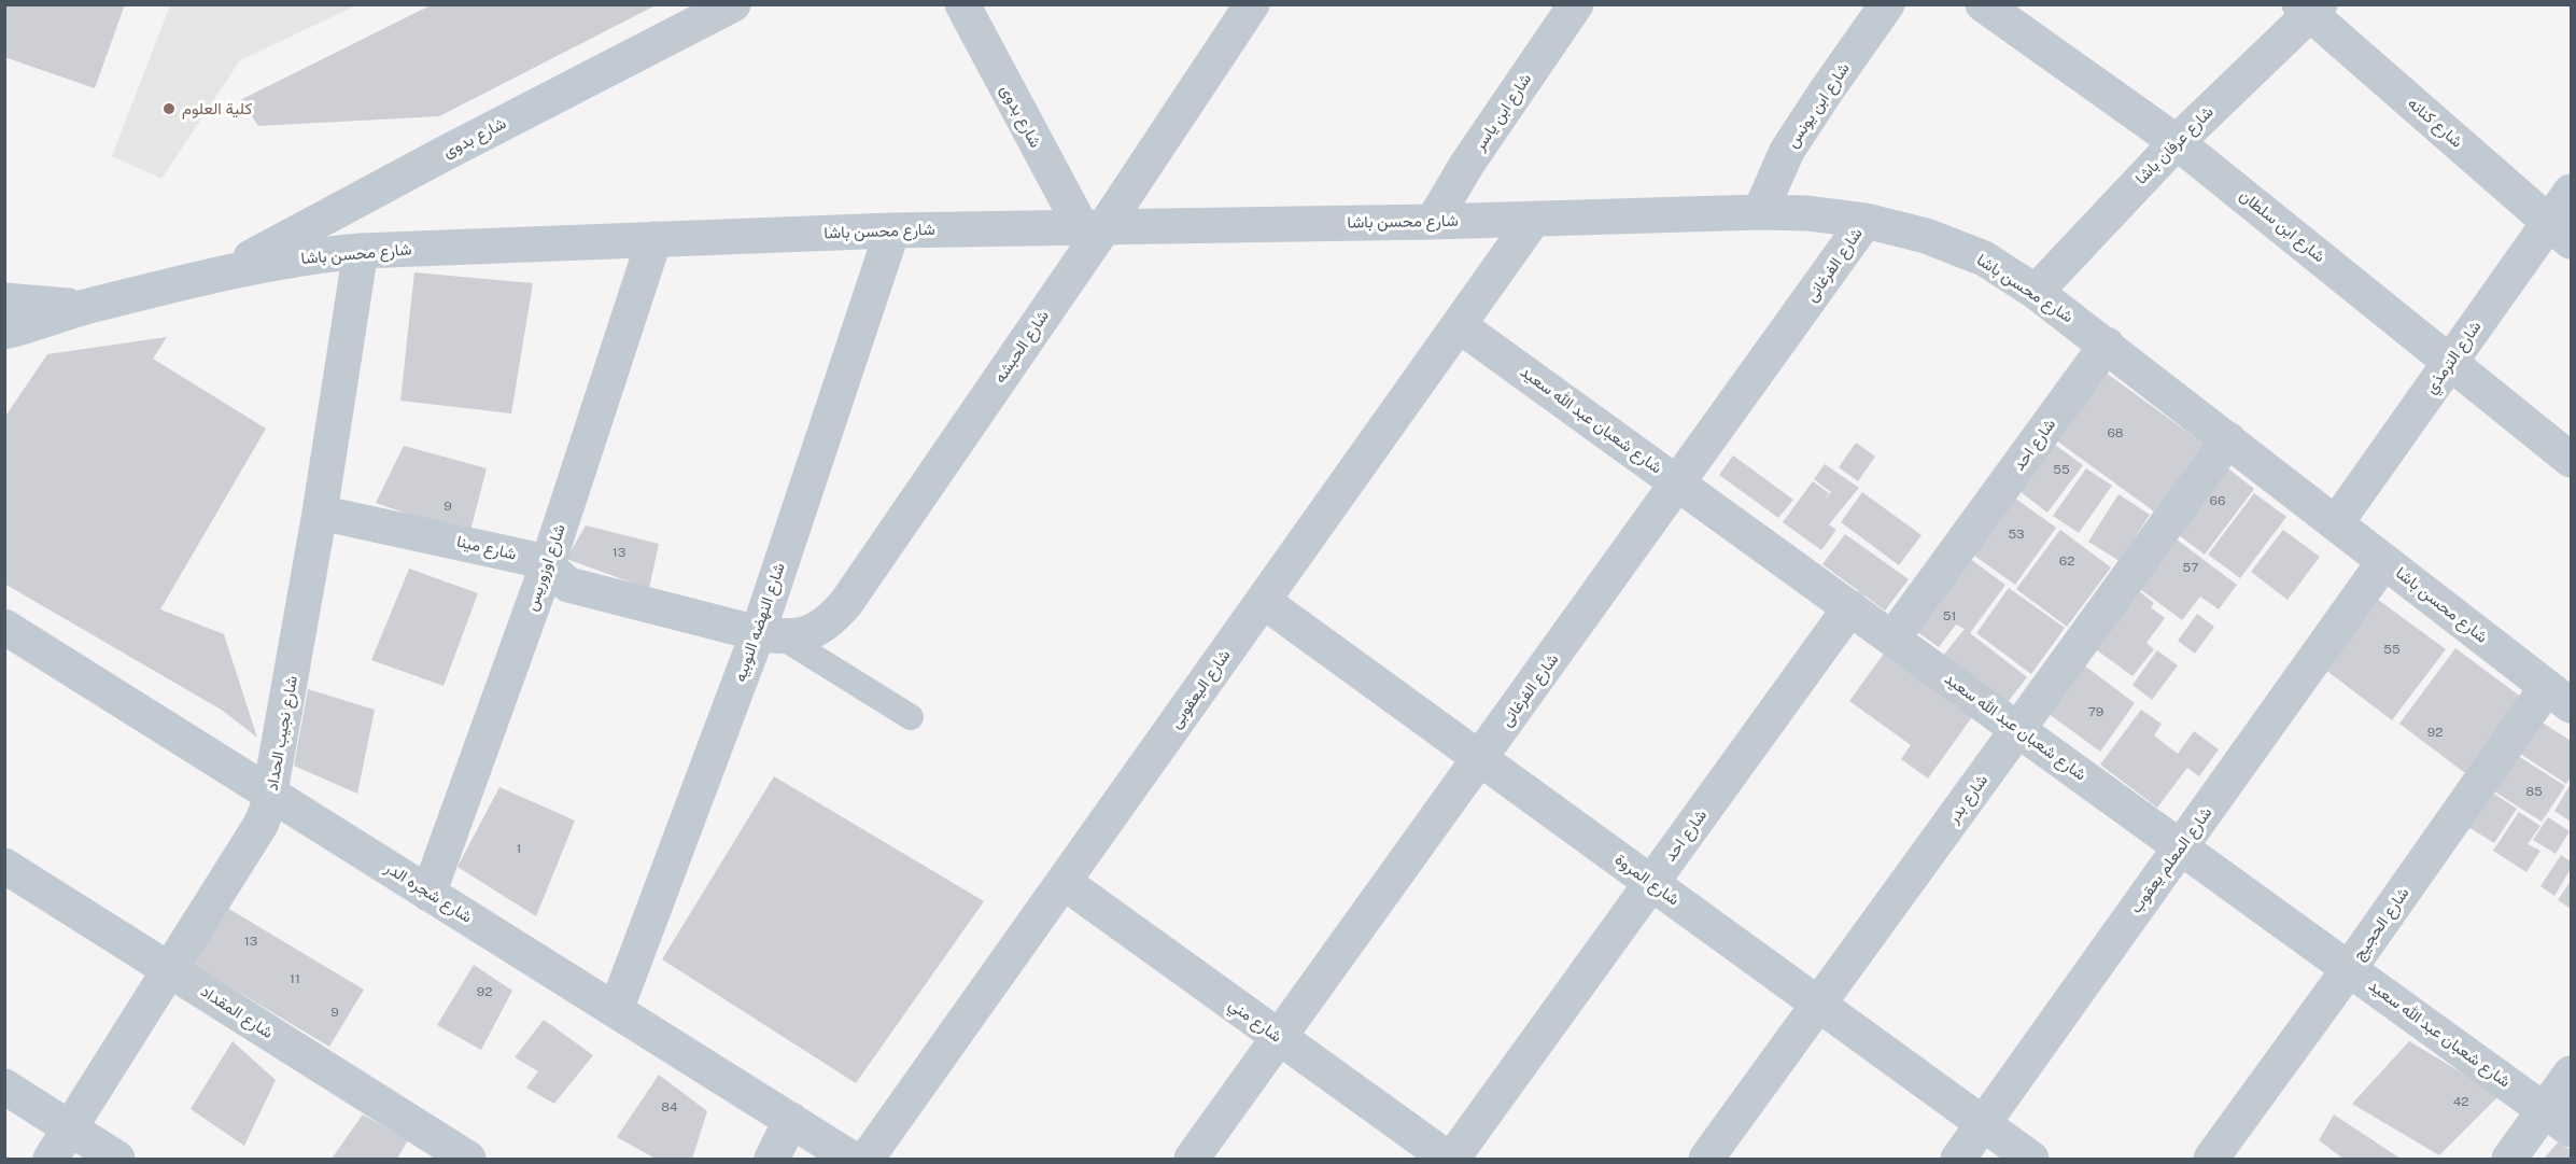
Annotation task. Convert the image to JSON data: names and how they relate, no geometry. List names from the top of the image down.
{
  "streets": {
    "street": [
      "شارع ابن يونس",
      "شارع ابن ياسر",
      "شارع بدوى",
      "شارع كنانه",
      "شارع عرفان باشا",
      "شارع محسن باشا",
      "شارع ابن سلطان",
      "شارع الفرغانى",
      "شارع الحبشه",
      "شارع الترمذي",
      "شارع شعبان عبد الله سعيد",
      "شارع احد",
      "شارع مينا",
      "شارع اوزوريس",
      "شارع النهضه النوبيه",
      "شارع اليعقوبى",
      "شارع نجيب الحداد",
      "شارع بدر",
      "شارع المعلم يعقوب",
      "شارع المروة",
      "شارع شجره الدر",
      "شارع الحجيج",
      "شارع المقداد",
      "شارع مني"
    ]
  },
  "crossings": [
    ["شارع ابن يونس", "شارع محسن باشا"],
    ["شارع ابن ياسر", "شارع محسن باشا"],
    ["شارع بدوى", "شارع محسن باشا"],
    ["شارع بدوى", "شارع الحبشه"],
    ["شارع كنانه", "شارع عرفان باشا"],
    ["شارع كنانه", "شارع الترمذي"],
    ["شارع عرفان باشا", "شارع محسن باشا"],
    ["شارع عرفان باشا", "شارع ابن سلطان"],
    ["شارع محسن باشا", "شارع الفرغانى"],
    ["شارع محسن باشا", "شارع الحبشه"],
    ["شارع محسن باشا", "شارع الترمذي"],
    ["شارع محسن باشا", "شارع احد"],
    ["شارع محسن باشا", "شارع اوزوريس"],
    ["شارع محسن باشا", "شارع النهضه النوبيه"],
    ["شارع محسن باشا", "شارع اليعقوبى"],
    ["شارع محسن باشا", "شارع نجيب الحداد"],
    ["شارع محسن باشا", "شارع بدر"],
    ["شارع محسن باشا", "شارع المعلم يعقوب"],
    ["شارع محسن باشا", "شارع الحجيج"],
    ["شارع ابن سلطان", "شارع الترمذي"],
    ["شارع الفرغانى", "شارع شعبان عبد الله سعيد"],
    ["شارع الفرغانى", "شارع المروة"],
    ["شارع الفرغانى", "شارع مني"],
    ["شارع الحبشه", "شارع مينا"],
    ["شارع الحبشه", "شارع النهضه النوبيه"],
    ["شارع شعبان عبد الله سعيد", "شارع احد"],
    ["شارع شعبان عبد الله سعيد", "شارع اليعقوبى"],
    ["شارع شعبان عبد الله سعيد", "شارع بدر"],
    ["شارع شعبان عبد الله سعيد", "شارع المعلم يعقوب"],
    ["شارع شعبان عبد الله سعيد", "شارع الحجيج"],
    ["شارع احد", "شارع المروة"],
    ["شارع احد", "شارع مني"],
    ["شارع مينا", "شارع اوزوريس"],
    ["شارع مينا", "شارع النهضه النوبيه"],
    ["شارع مينا", "شارع نجيب الحداد"],
    ["شارع اوزوريس", "شارع شجره الدر"],
    ["شارع النهضه النوبيه", "شارع شجره الدر"],
    ["شارع اليعقوبى", "شارع المروة"],
    ["شارع اليعقوبى", "شارع مني"],
    ["شارع نجيب الحداد", "شارع شجره الدر"],
    ["شارع نجيب الحداد", "شارع المقداد"],
    ["شارع بدر", "شارع المروة"],
    ["شارع المعلم يعقوب", "شارع المروة"]
  ],
  "places": ["كلية العلوم"],
  "house_numbers": [
    "68",
    "55",
    "66",
    "9",
    "53",
    "13",
    "62",
    "57",
    "51",
    "55",
    "79",
    "92",
    "85",
    "1",
    "13",
    "11",
    "92",
    "9",
    "42",
    "84"
  ]
}
